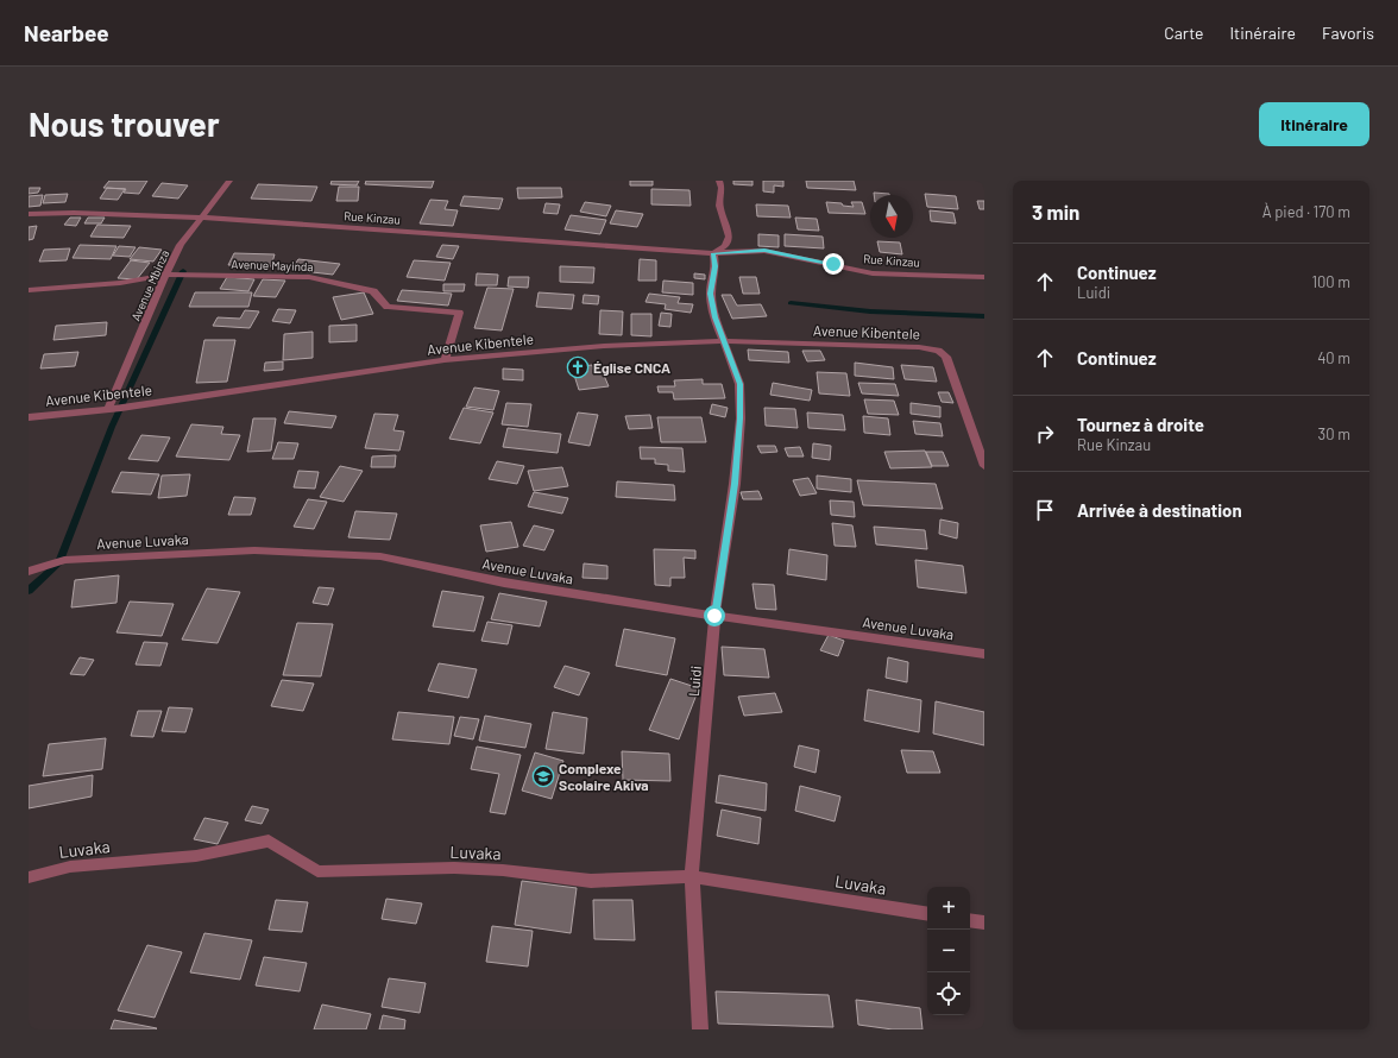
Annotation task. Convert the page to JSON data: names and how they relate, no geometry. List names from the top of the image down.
{
  "streets": {
    "street": [
      "Rue Kinzau",
      "Avenue Mayinda",
      "Avenue Mbinza",
      "Avenue Kibentele",
      "Avenue Luvaka",
      "Luidi",
      "Luvaka"
    ]
  },
  "crossings": [
    ["Rue Kinzau", "Avenue Mbinza"],
    ["Rue Kinzau", "Luidi"],
    ["Avenue Mayinda", "Avenue Mbinza"],
    ["Avenue Mayinda", "Avenue Kibentele"],
    ["Avenue Mbinza", "Avenue Kibentele"],
    ["Avenue Kibentele", "Luidi"],
    ["Avenue Luvaka", "Luidi"],
    ["Luidi", "Luvaka"]
  ],
  "places": {
    "church": ["Église CNCA"],
    "school or university": ["Complexe Scolaire Akiva"]
  },
  "north": "bottom",
  "page": {
    "header": "Nearbee",
    "nav": ["Carte", "Itinéraire", "Favoris"],
    "buttons": "Itinéraire",
    "title": "Nous trouver",
    "heading": ["3 min", "À pied · 170 m"],
    "list": [
      ["Continuez", "Luidi", "100 m"],
      ["Continuez", "40 m"],
      ["Tournez à droite", "Rue Kinzau", "30 m"],
      "Arrivée à destination"
    ],
    "map_buttons": ["+", "−"]
  }
}
